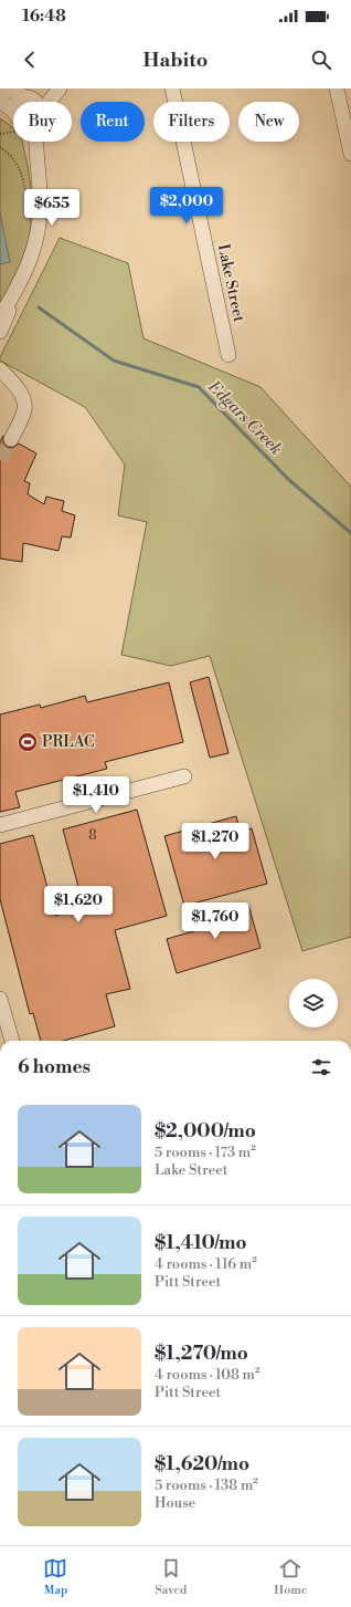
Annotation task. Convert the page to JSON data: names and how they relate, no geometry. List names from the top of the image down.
{
  "streets": {
    "street": ["Lake Street"]
  },
  "water": ["Edgars Creek"],
  "places": {
    "sports": ["PRLAC"]
  },
  "house_numbers": ["8"],
  "page": {
    "status": "16:48",
    "header": "Habito",
    "chip": [
      "Buy",
      "Rent",
      "Filters",
      "New"
    ],
    "price": [
      "$2,000",
      "$655",
      "$1,410",
      "$1,270",
      "$1,620",
      "$1,760"
    ],
    "heading": "6 homes",
    "list": [
      {
        "name": "$2,000/mo",
        "note": "5 rooms · 173 m² · Lake Street"
      },
      {
        "name": "$1,410/mo",
        "note": "4 rooms · 116 m² · Pitt Street"
      },
      {
        "name": "$1,270/mo",
        "note": "4 rooms · 108 m² · Pitt Street"
      },
      {
        "name": "$1,620/mo",
        "note": "5 rooms · 138 m² · House"
      }
    ],
    "tabs": ["Map", "Saved", "Home"]
  }
}
